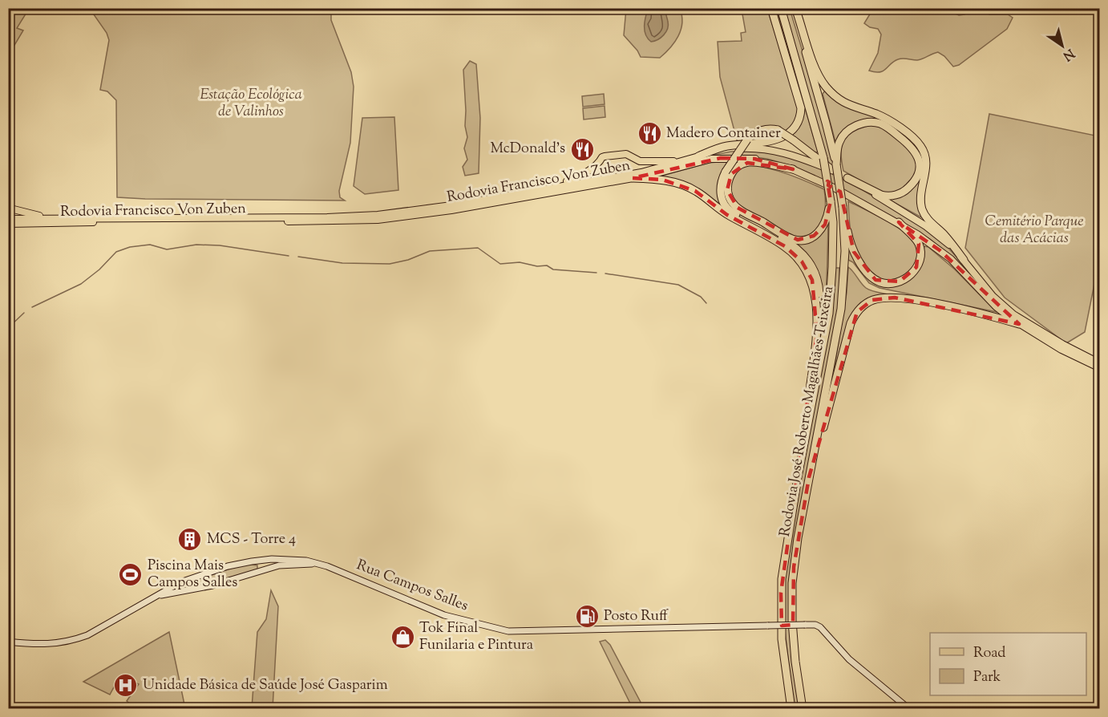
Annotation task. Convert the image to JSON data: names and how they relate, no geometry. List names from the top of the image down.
{
  "streets": {
    "highway": ["Rodovia José Roberto Magalhães Teixeira"],
    "main road": ["Rodovia Francisco Von Zuben", "Rua Campos Salles"]
  },
  "crossings": [
    ["Rodovia Francisco Von Zuben", "Rodovia José Roberto Magalhães Teixeira"]
  ],
  "parks": ["Estação Ecológica de Valinhos", "Cemitério Parque das Acácias"],
  "places": {
    "restaurant": ["Madero Container", "McDonald's"],
    "building": ["MCS - Torre 4"],
    "sports": ["Piscina Mais Campos Salles"],
    "fuel station": ["Posto Ruff"],
    "shop": ["Tok Final Funilaria e Pintura"],
    "hospital": ["Unidade Básica de Saúde José Gasparim"]
  },
  "legend": ["Road", "Park"],
  "north": "bottom right"
}
